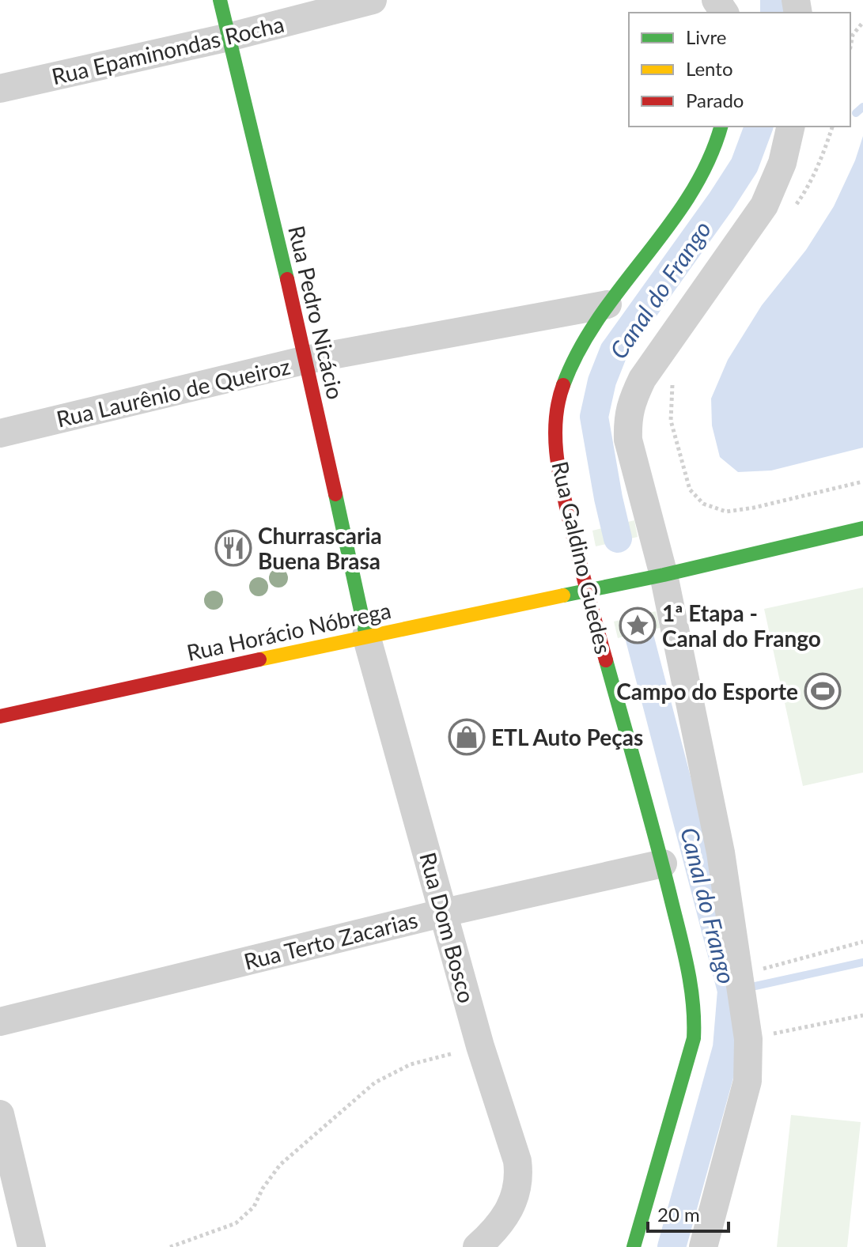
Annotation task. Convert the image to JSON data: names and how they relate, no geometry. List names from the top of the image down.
{
  "streets": {
    "main road": ["Rua Pedro Nicácio", "Rua Galdino Guedes", "Rua Horácio Nóbrega"],
    "street": [
      "Rua Epaminondas Rocha",
      "Rua Laurênio de Queiroz",
      "Rua Dom Bosco",
      "Rua Terto Zacarias"
    ]
  },
  "crossings": [
    ["Rua Epaminondas Rocha", "Rua Pedro Nicácio"],
    ["Rua Pedro Nicácio", "Rua Laurênio de Queiroz"],
    ["Rua Pedro Nicácio", "Rua Horácio Nóbrega"],
    ["Rua Pedro Nicácio", "Rua Dom Bosco"],
    ["Rua Laurênio de Queiroz", "Rua Galdino Guedes"],
    ["Rua Galdino Guedes", "Rua Horácio Nóbrega"],
    ["Rua Galdino Guedes", "Rua Terto Zacarias"],
    ["Rua Horácio Nóbrega", "Rua Dom Bosco"],
    ["Rua Dom Bosco", "Rua Terto Zacarias"]
  ],
  "water": ["Canal do Frango"],
  "places": {
    "restaurant": ["Churrascaria Buena Brasa"],
    "place": ["1ª Etapa - Canal do Frango"],
    "sports": ["Campo do Esporte"],
    "shop": ["ETL Auto Peças"]
  },
  "legend": ["Livre", "Lento", "Parado"],
  "scale_bar": "20 m"
}
